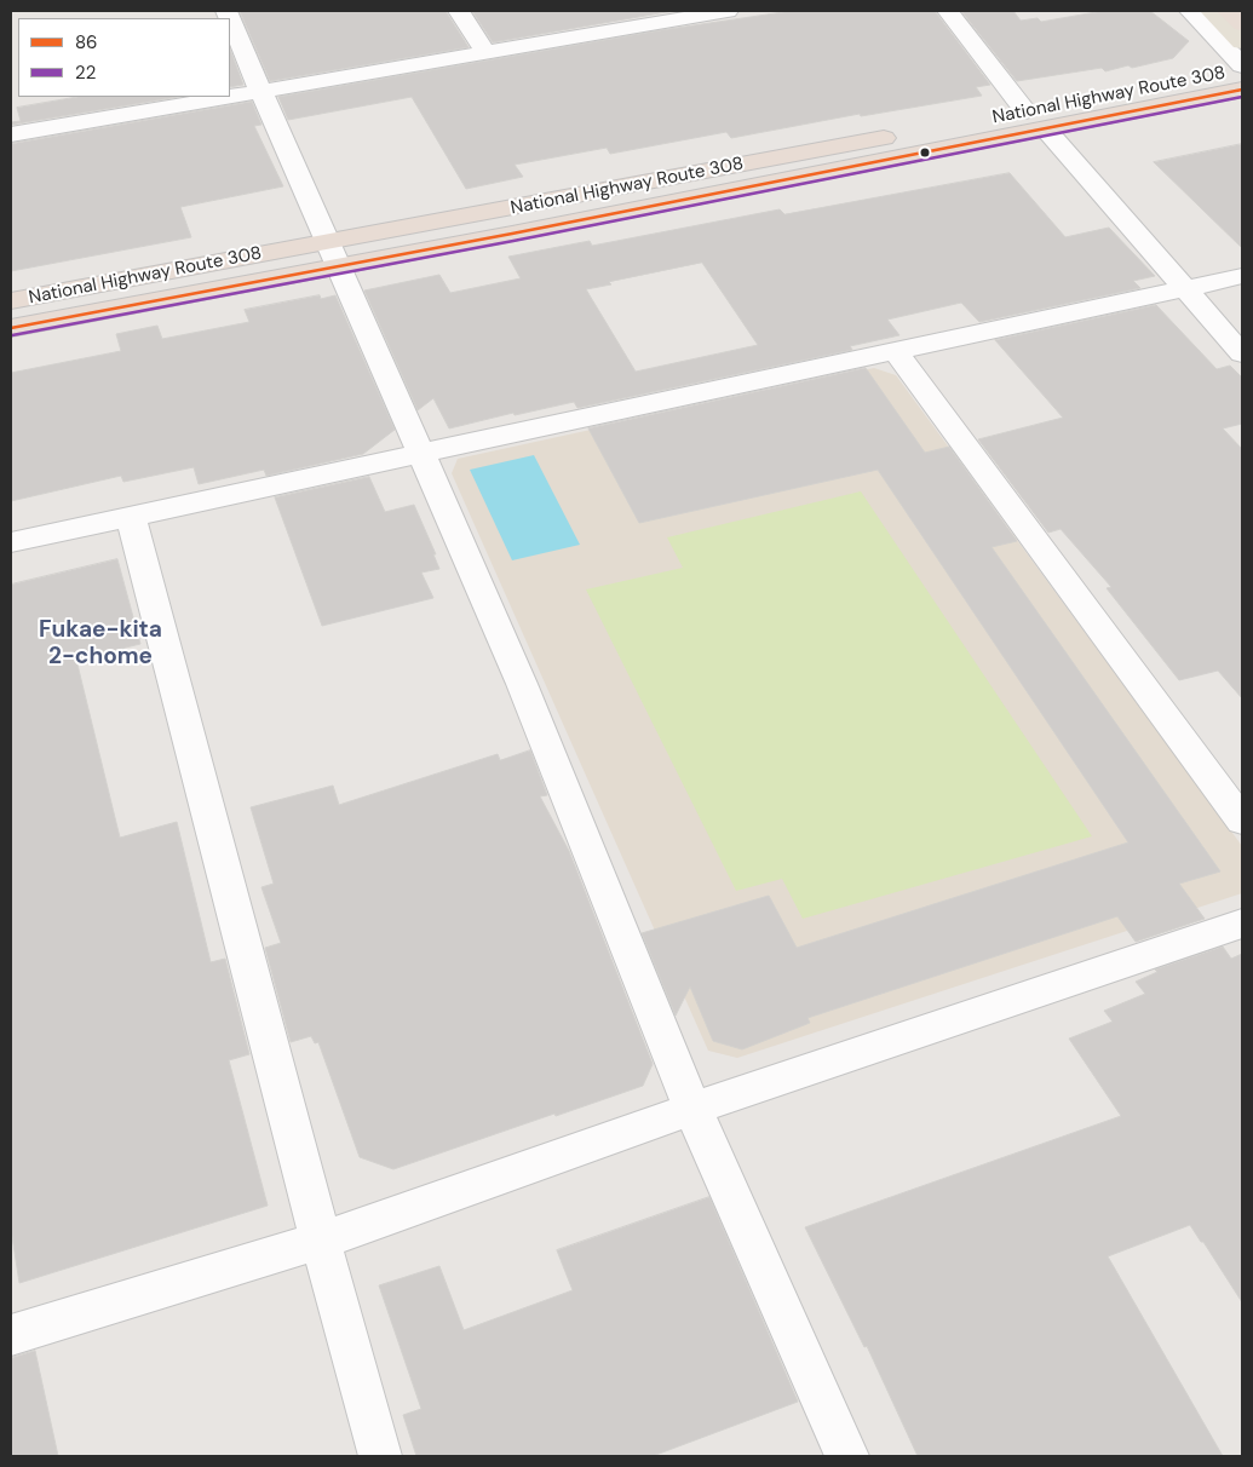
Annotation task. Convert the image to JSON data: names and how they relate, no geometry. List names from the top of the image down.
{
  "streets": {
    "highway": ["National Highway Route 308"]
  },
  "districts": ["Fukae-kita 2-chome"],
  "lines": ["transit line 86", "transit line 22"],
  "legend": ["86", "22"]
}
